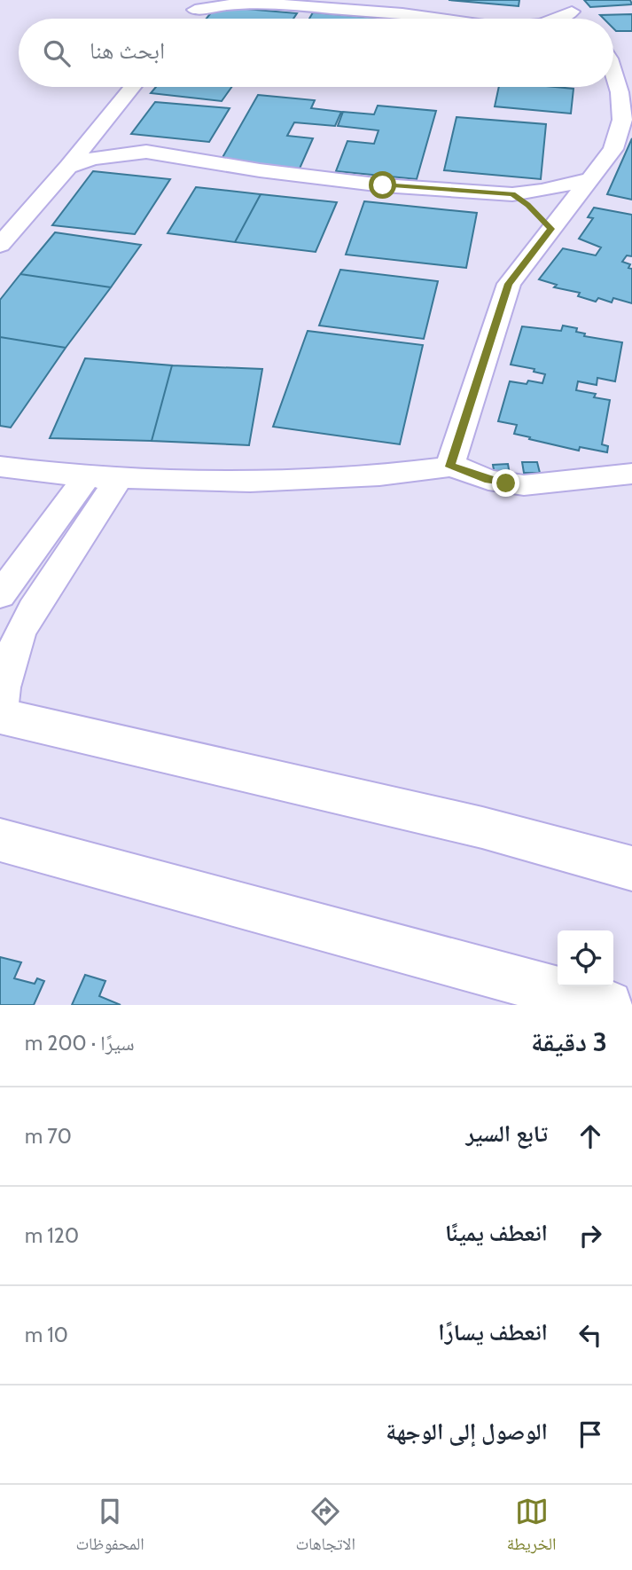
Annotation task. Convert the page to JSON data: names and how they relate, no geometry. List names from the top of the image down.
{
  "page": {
    "search": "ابحث هنا",
    "heading": ["3 دقيقة", "سيرًا · 200 m"],
    "list": [
      ["تابع السير", "70 m"],
      ["انعطف يمينًا", "120 m"],
      ["انعطف يسارًا", "10 m"],
      "الوصول إلى الوجهة"
    ],
    "nav": ["الخريطة", "الاتجاهات", "المحفوظات"]
  }
}
